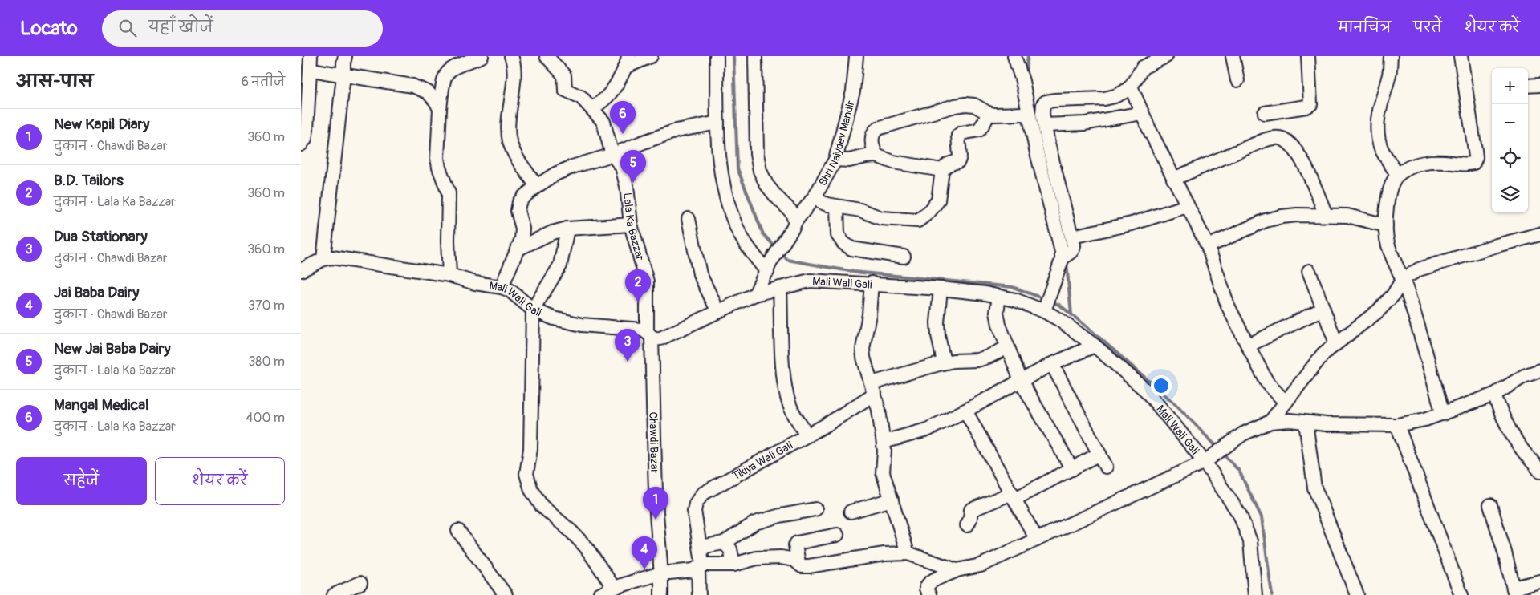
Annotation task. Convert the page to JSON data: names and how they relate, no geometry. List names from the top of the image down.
{
  "streets": {
    "street": [
      "Shri Naiydev Mandir",
      "Lala Ka Bazzar",
      "Mali Wali Gali",
      "Chawdi Bazar",
      "Tikiya Wali Gali"
    ]
  },
  "crossings": [
    ["Shri Naiydev Mandir", "Mali Wali Gali"],
    ["Lala Ka Bazzar", "Mali Wali Gali"],
    ["Lala Ka Bazzar", "Chawdi Bazar"],
    ["Mali Wali Gali", "Chawdi Bazar"]
  ],
  "page": {
    "header": "Locato",
    "search": "यहाँ खोजें",
    "nav": ["मानचित्र", "परतें", "शेयर करें"],
    "heading": ["आस-पास", "6 नतीजे"],
    "map_buttons": ["+", "−"],
    "pins": [
      "6",
      "5",
      "2",
      "3",
      "1",
      "4"
    ],
    "list": [
      {
        "mark": "1",
        "name": "New Kapil Diary",
        "note": "दुकान · Chawdi Bazar",
        "value": "360 m"
      },
      {
        "mark": "2",
        "name": "B.D. Tailors",
        "note": "दुकान · Lala Ka Bazzar",
        "value": "360 m"
      },
      {
        "mark": "3",
        "name": "Dua Stationary",
        "note": "दुकान · Chawdi Bazar",
        "value": "360 m"
      },
      {
        "mark": "4",
        "name": "Jai Baba Dairy",
        "note": "दुकान · Chawdi Bazar",
        "value": "370 m"
      },
      {
        "mark": "5",
        "name": "New Jai Baba Dairy",
        "note": "दुकान · Lala Ka Bazzar",
        "value": "380 m"
      },
      {
        "mark": "6",
        "name": "Mangal Medical",
        "note": "दुकान · Lala Ka Bazzar",
        "value": "400 m"
      }
    ],
    "buttons": ["सहेजें", "शेयर करें"]
  }
}
